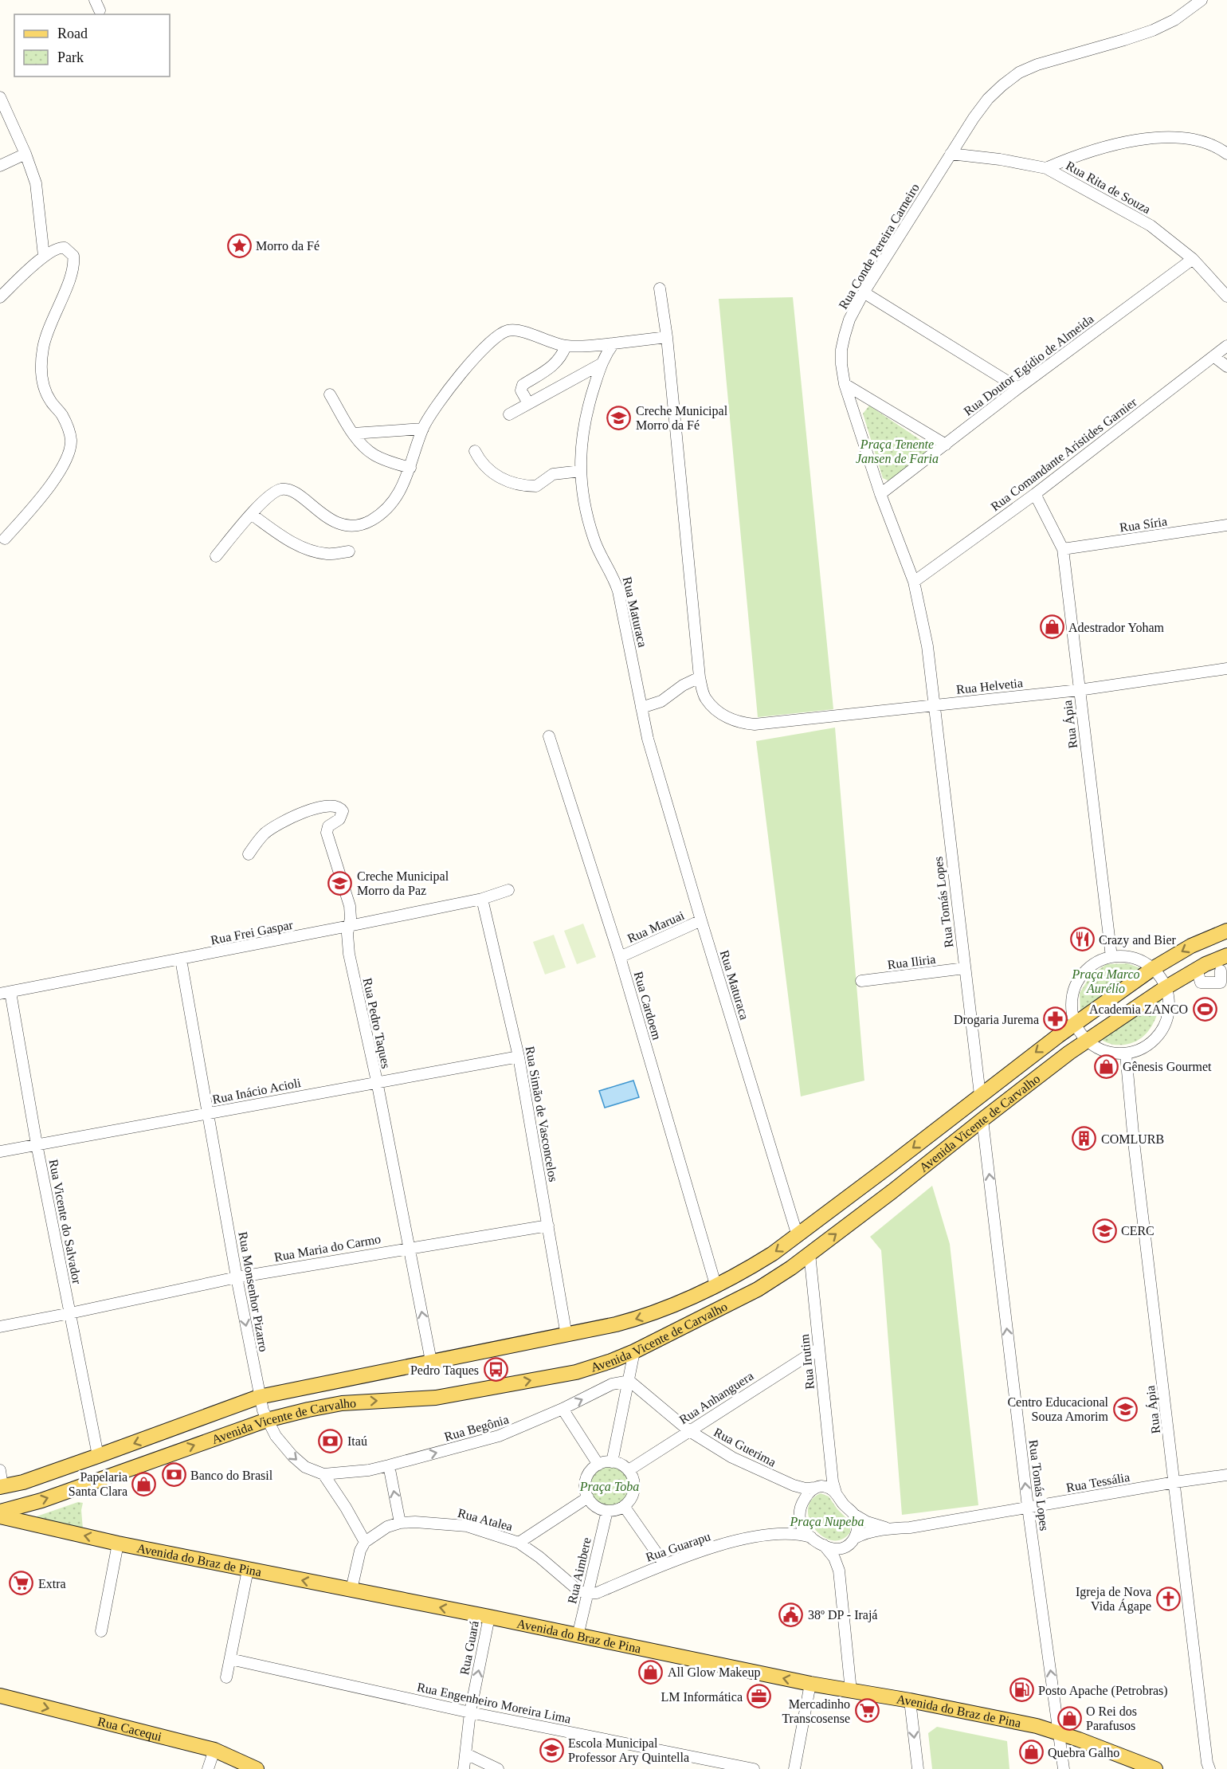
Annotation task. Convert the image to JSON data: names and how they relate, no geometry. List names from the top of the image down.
{
  "streets": {
    "main road": ["Avenida Vicente de Carvalho", "Avenida do Braz de Pina", "Rua Cacequi"],
    "street": [
      "Rua Rita de Souza",
      "Rua Conde Pereira Carneiro",
      "Rua Doutor Egídio de Almeida",
      "Rua Comandante Aristides Garnier",
      "Rua Síria",
      "Rua Maturaca",
      "Rua Helvetia",
      "Rua Ápia",
      "Rua Tomás Lopes",
      "Rua Maruai",
      "Rua Frei Gaspar",
      "Rua Iliria",
      "Rua Cardoem",
      "Rua Pedro Taques",
      "Rua Inácio Acioli",
      "Rua Simão de Vasconcelos",
      "Rua Vicente do Salvador",
      "Rua Maria do Carmo",
      "Rua Monsenhor Pizarro",
      "Rua Irutim",
      "Rua Anhanguera",
      "Rua Begônia",
      "Rua Guerima",
      "Rua Tessália",
      "Rua Atalea",
      "Rua Guarapu",
      "Rua Aimbere",
      "Rua Guará",
      "Rua Engenheiro Moreira Lima"
    ]
  },
  "crossings": [
    ["Rua Rita de Souza", "Rua Conde Pereira Carneiro"],
    ["Rua Rita de Souza", "Rua Doutor Egídio de Almeida"],
    ["Rua Conde Pereira Carneiro", "Rua Doutor Egídio de Almeida"],
    ["Rua Conde Pereira Carneiro", "Rua Comandante Aristides Garnier"],
    ["Rua Conde Pereira Carneiro", "Rua Helvetia"],
    ["Rua Conde Pereira Carneiro", "Rua Tomás Lopes"],
    ["Rua Comandante Aristides Garnier", "Rua Ápia"],
    ["Rua Síria", "Rua Ápia"],
    ["Rua Maturaca", "Rua Maruai"],
    ["Rua Maturaca", "Avenida Vicente de Carvalho"],
    ["Rua Helvetia", "Rua Ápia"],
    ["Rua Helvetia", "Rua Tomás Lopes"],
    ["Rua Ápia", "Rua Tessália"],
    ["Rua Tomás Lopes", "Rua Iliria"],
    ["Rua Tomás Lopes", "Avenida Vicente de Carvalho"],
    ["Rua Tomás Lopes", "Rua Tessália"],
    ["Rua Tomás Lopes", "Avenida do Braz de Pina"],
    ["Rua Maruai", "Rua Cardoem"],
    ["Rua Frei Gaspar", "Rua Pedro Taques"],
    ["Rua Frei Gaspar", "Rua Simão de Vasconcelos"],
    ["Rua Frei Gaspar", "Rua Vicente do Salvador"],
    ["Rua Frei Gaspar", "Rua Monsenhor Pizarro"],
    ["Rua Cardoem", "Avenida Vicente de Carvalho"],
    ["Rua Pedro Taques", "Rua Inácio Acioli"],
    ["Rua Pedro Taques", "Avenida Vicente de Carvalho"],
    ["Rua Pedro Taques", "Rua Maria do Carmo"],
    ["Rua Inácio Acioli", "Rua Simão de Vasconcelos"],
    ["Rua Inácio Acioli", "Rua Vicente do Salvador"],
    ["Rua Inácio Acioli", "Rua Monsenhor Pizarro"],
    ["Rua Simão de Vasconcelos", "Avenida Vicente de Carvalho"],
    ["Rua Simão de Vasconcelos", "Rua Maria do Carmo"],
    ["Avenida Vicente de Carvalho", "Rua Vicente do Salvador"],
    ["Avenida Vicente de Carvalho", "Rua Monsenhor Pizarro"],
    ["Avenida Vicente de Carvalho", "Rua Irutim"],
    ["Rua Vicente do Salvador", "Rua Maria do Carmo"],
    ["Rua Maria do Carmo", "Rua Monsenhor Pizarro"],
    ["Rua Monsenhor Pizarro", "Rua Begônia"],
    ["Rua Irutim", "Rua Anhanguera"],
    ["Rua Irutim", "Rua Guerima"],
    ["Rua Irutim", "Rua Tessália"],
    ["Rua Irutim", "Rua Guarapu"],
    ["Rua Anhanguera", "Rua Guerima"],
    ["Rua Anhanguera", "Rua Aimbere"],
    ["Rua Begônia", "Rua Guerima"],
    ["Rua Guerima", "Rua Tessália"],
    ["Rua Guerima", "Rua Guarapu"],
    ["Rua Tessália", "Rua Guarapu"],
    ["Rua Atalea", "Rua Guarapu"],
    ["Rua Atalea", "Rua Aimbere"],
    ["Rua Guarapu", "Rua Aimbere"],
    ["Avenida do Braz de Pina", "Rua Aimbere"],
    ["Avenida do Braz de Pina", "Rua Guará"],
    ["Rua Guará", "Rua Engenheiro Moreira Lima"]
  ],
  "one_way": [
    "Rua Tomás Lopes",
    "Rua Begônia",
    "Avenida do Braz de Pina",
    "Rua Guará",
    "Rua Cacequi"
  ],
  "parks": [
    "Praça Tenente Jansen de Faria",
    "Praça Marco Aurélio",
    "Praça Toba",
    "Praça Nupeba"
  ],
  "places": {
    "place": ["Morro da Fé"],
    "school or university": [
      "Creche Municipal Morro da Fé",
      "Creche Municipal Morro da Paz",
      "CERC",
      "Centro Educacional Souza Amorim",
      "Escola Municipal Professor Ary Quintella"
    ],
    "shop": [
      "Adestrador Yoham",
      "Gênesis Gourmet",
      "Papelaria Santa Clara",
      "All Glow Makeup",
      "O Rei dos Parafusos",
      "Quebra Galho"
    ],
    "restaurant": ["Crazy and Bier"],
    "sports": ["Academia ZANCO"],
    "pharmacy": ["Drogaria Jurema"],
    "building": ["COMLURB"],
    "bus stop": ["Pedro Taques"],
    "bank": ["Itaú", "Banco do Brasil"],
    "supermarket": ["Extra", "Mercadinho Transcosense"],
    "church": ["Igreja de Nova Vida Ágape"],
    "public building": ["38º DP - Irajá"],
    "fuel station": ["Posto Apache (Petrobras)"],
    "office": ["LM Informática"]
  },
  "legend": ["Road", "Park"]
}
